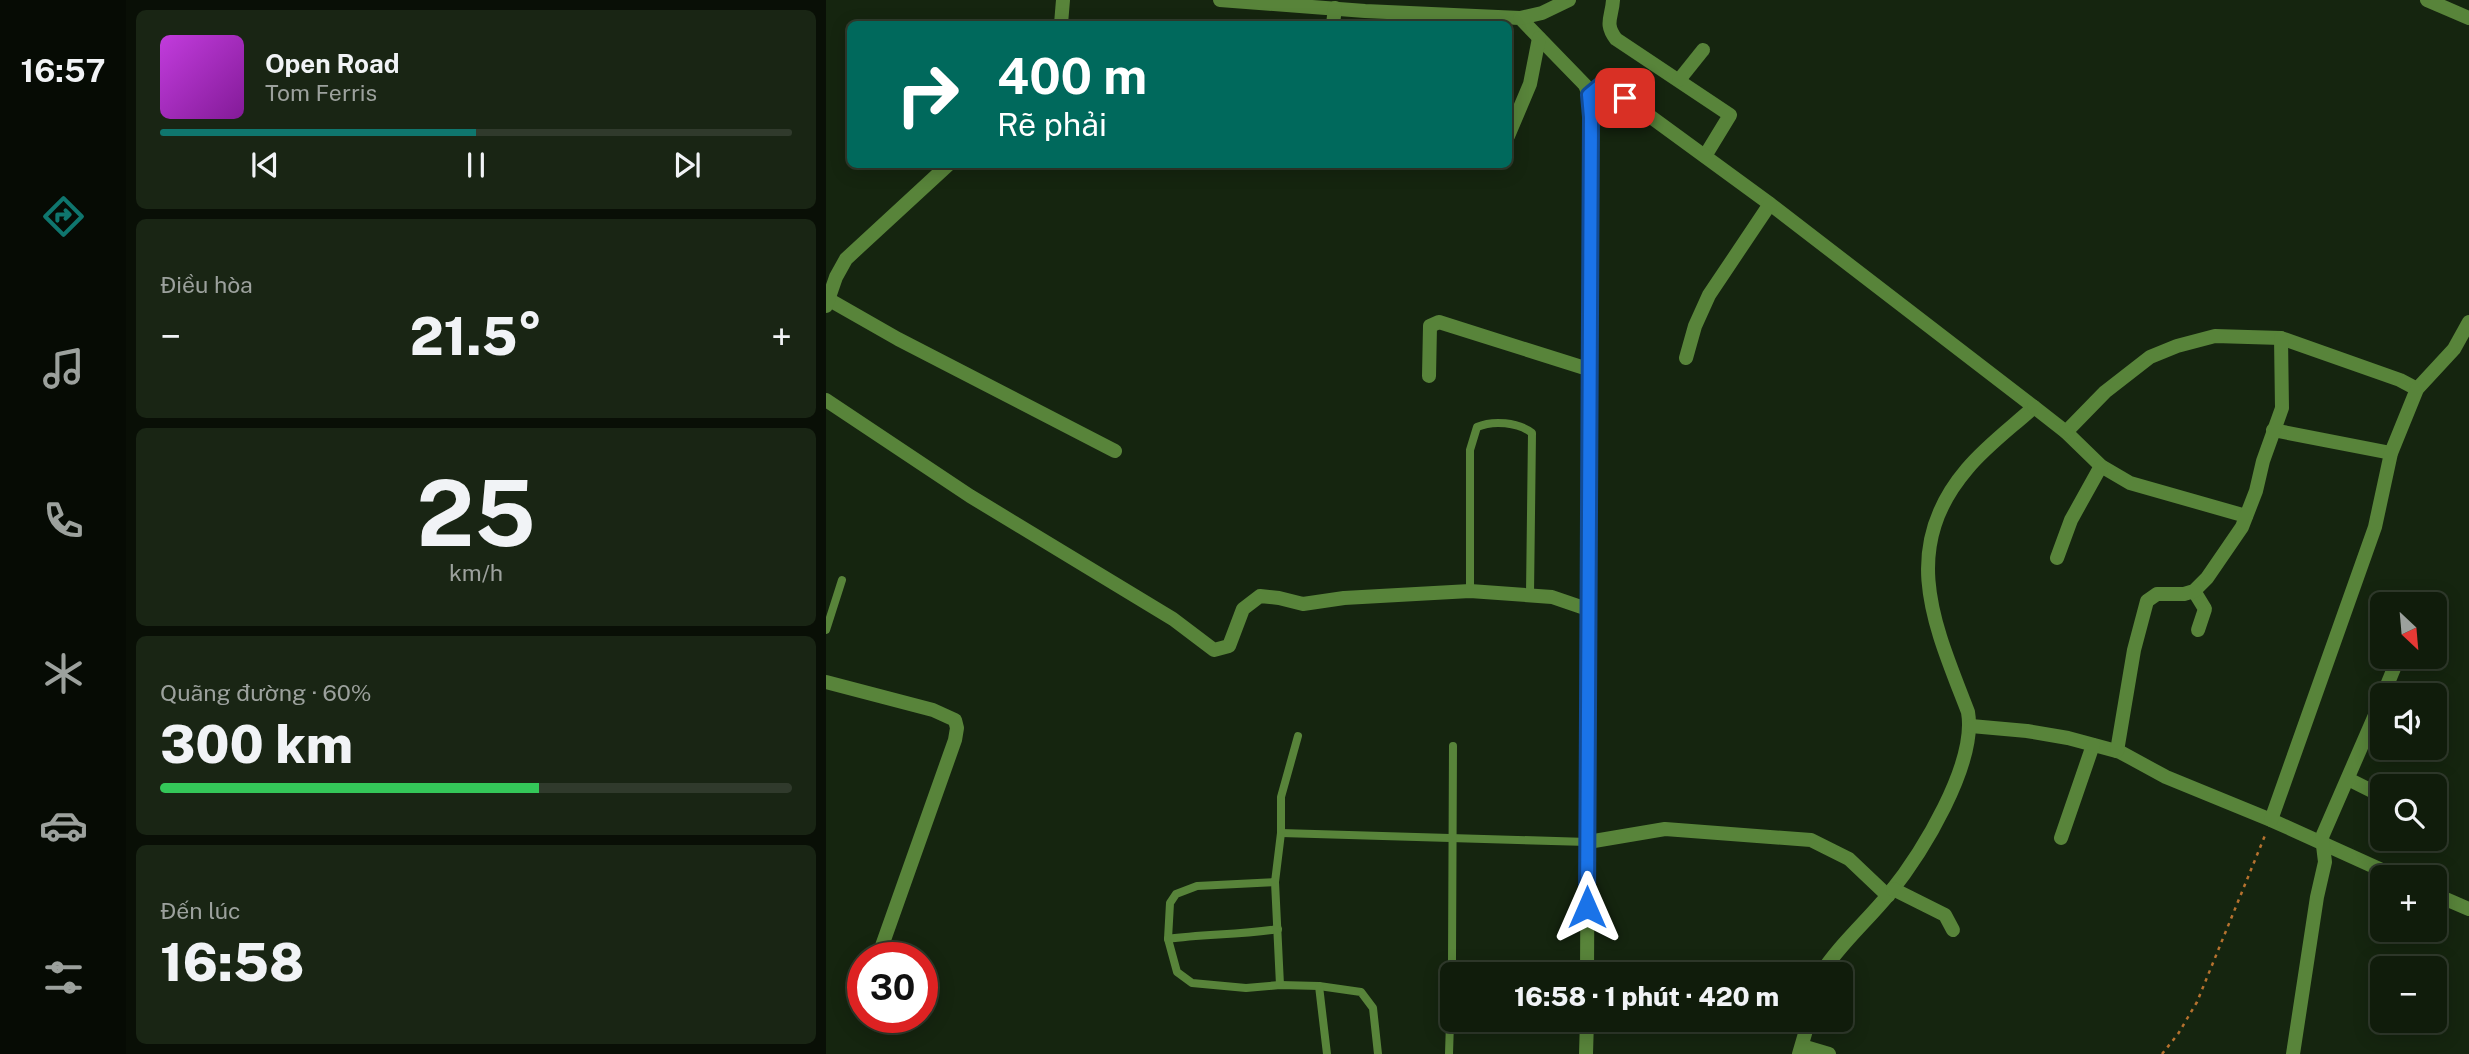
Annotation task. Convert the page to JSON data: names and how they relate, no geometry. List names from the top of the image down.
{
  "north": "bottom right",
  "page": {
    "tabs": "16:57",
    "turn": ["400 m", "Rẽ phải"],
    "song": ["Open Road", "Tom Ferris"],
    "tile": [
      "Điều hòa",
      ["25", "km/h"],
      ["Quãng đường · 60%", "300 km"],
      ["Đến lúc", "16:58"]
    ],
    "heat": ["−", "21.5°", "+"],
    "map_buttons": ["+", "−"],
    "limit": "30",
    "trip": "16:58 · 1 phút · 420 m"
  }
}
